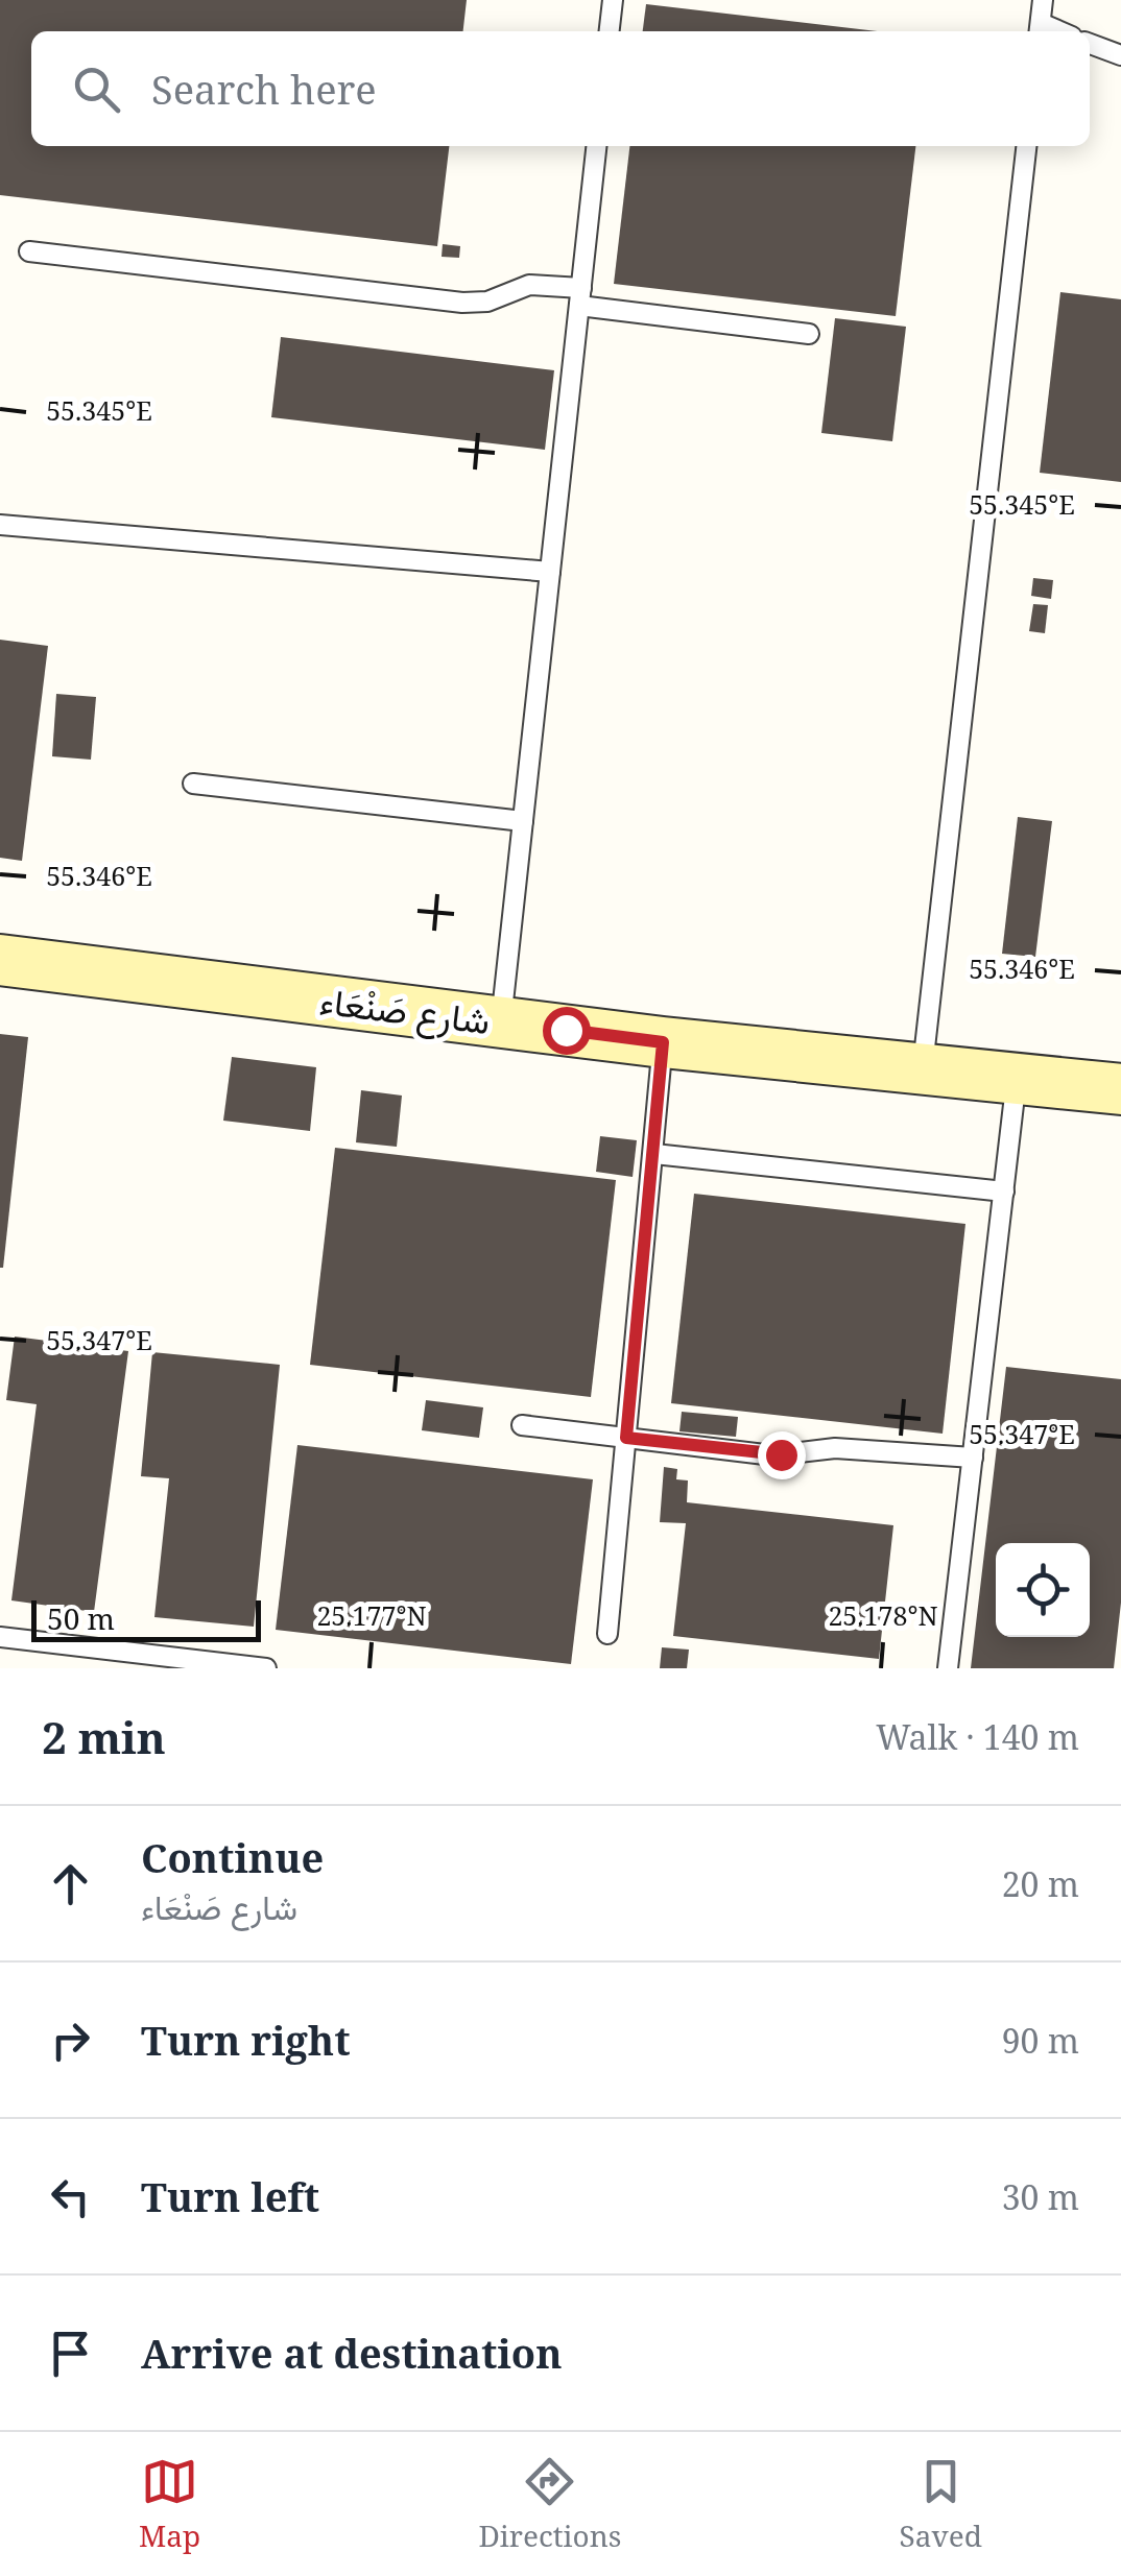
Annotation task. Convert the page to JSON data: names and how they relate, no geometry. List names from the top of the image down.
{
  "streets": {
    "street": ["شارع صَنْعَاء"]
  },
  "scale_bar": "50 m",
  "page": {
    "search": "Search here",
    "scale": "50 m",
    "heading": ["2 min", "Walk · 140 m"],
    "list": [
      ["Continue", "شارع صَنْعَاء", "20 m"],
      ["Turn right", "90 m"],
      ["Turn left", "30 m"],
      "Arrive at destination"
    ],
    "nav": ["Map", "Directions", "Saved"]
  },
  "coordinates": [
    "55.345°E",
    "55.346°E",
    "55.347°E",
    "25.177°N",
    "25.178°N"
  ]
}
